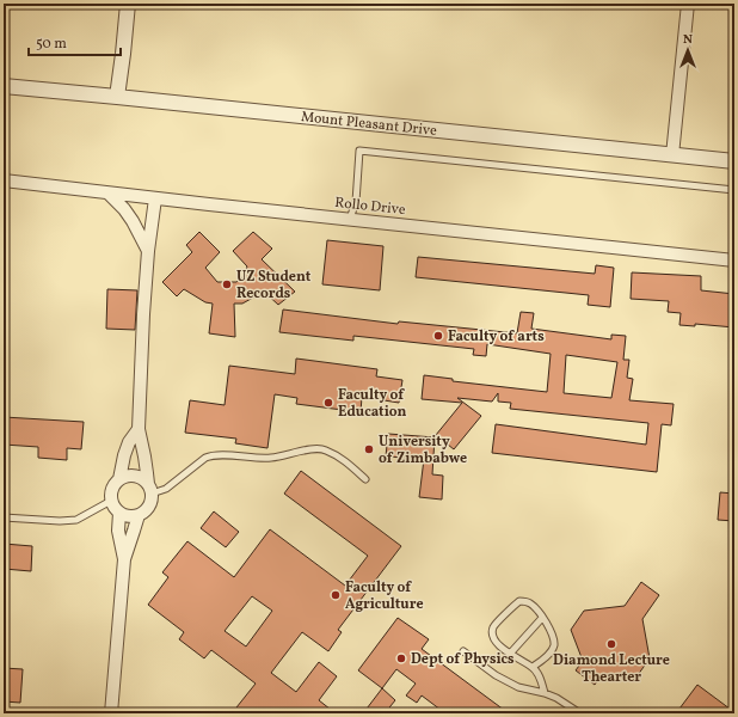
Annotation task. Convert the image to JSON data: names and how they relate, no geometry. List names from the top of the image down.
{
  "streets": {
    "street": ["Mount Pleasant Drive", "Rollo Drive"]
  },
  "places": [
    "UZ Student Records",
    "Faculty of arts",
    "Faculty of Education",
    "University of Zimbabwe",
    "Faculty of Agriculture",
    "Diamond Lecture Thearter",
    "Dept of Physics"
  ],
  "scale_bar": "50 m",
  "north": "top"
}
